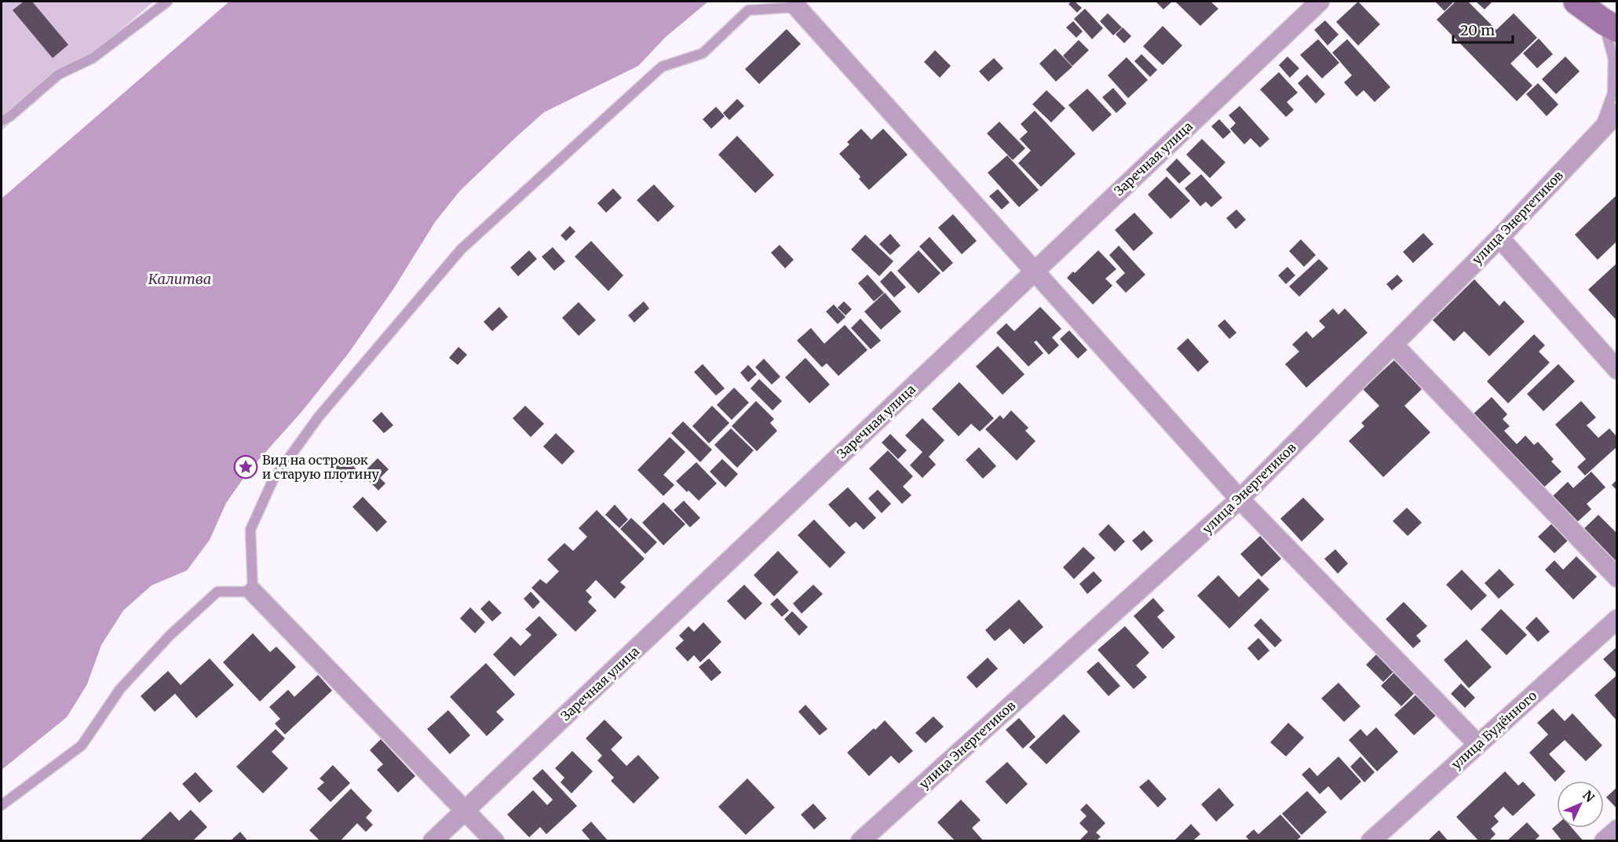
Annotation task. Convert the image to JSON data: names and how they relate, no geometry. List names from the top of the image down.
{
  "streets": {
    "street": ["Заречная улица", "улица Энергетиков", "улица Будённого"]
  },
  "water": ["Калитва"],
  "places": {
    "place": ["Вид на островок и старую плотину"]
  },
  "scale_bar": "20 m",
  "north": "top right"
}
